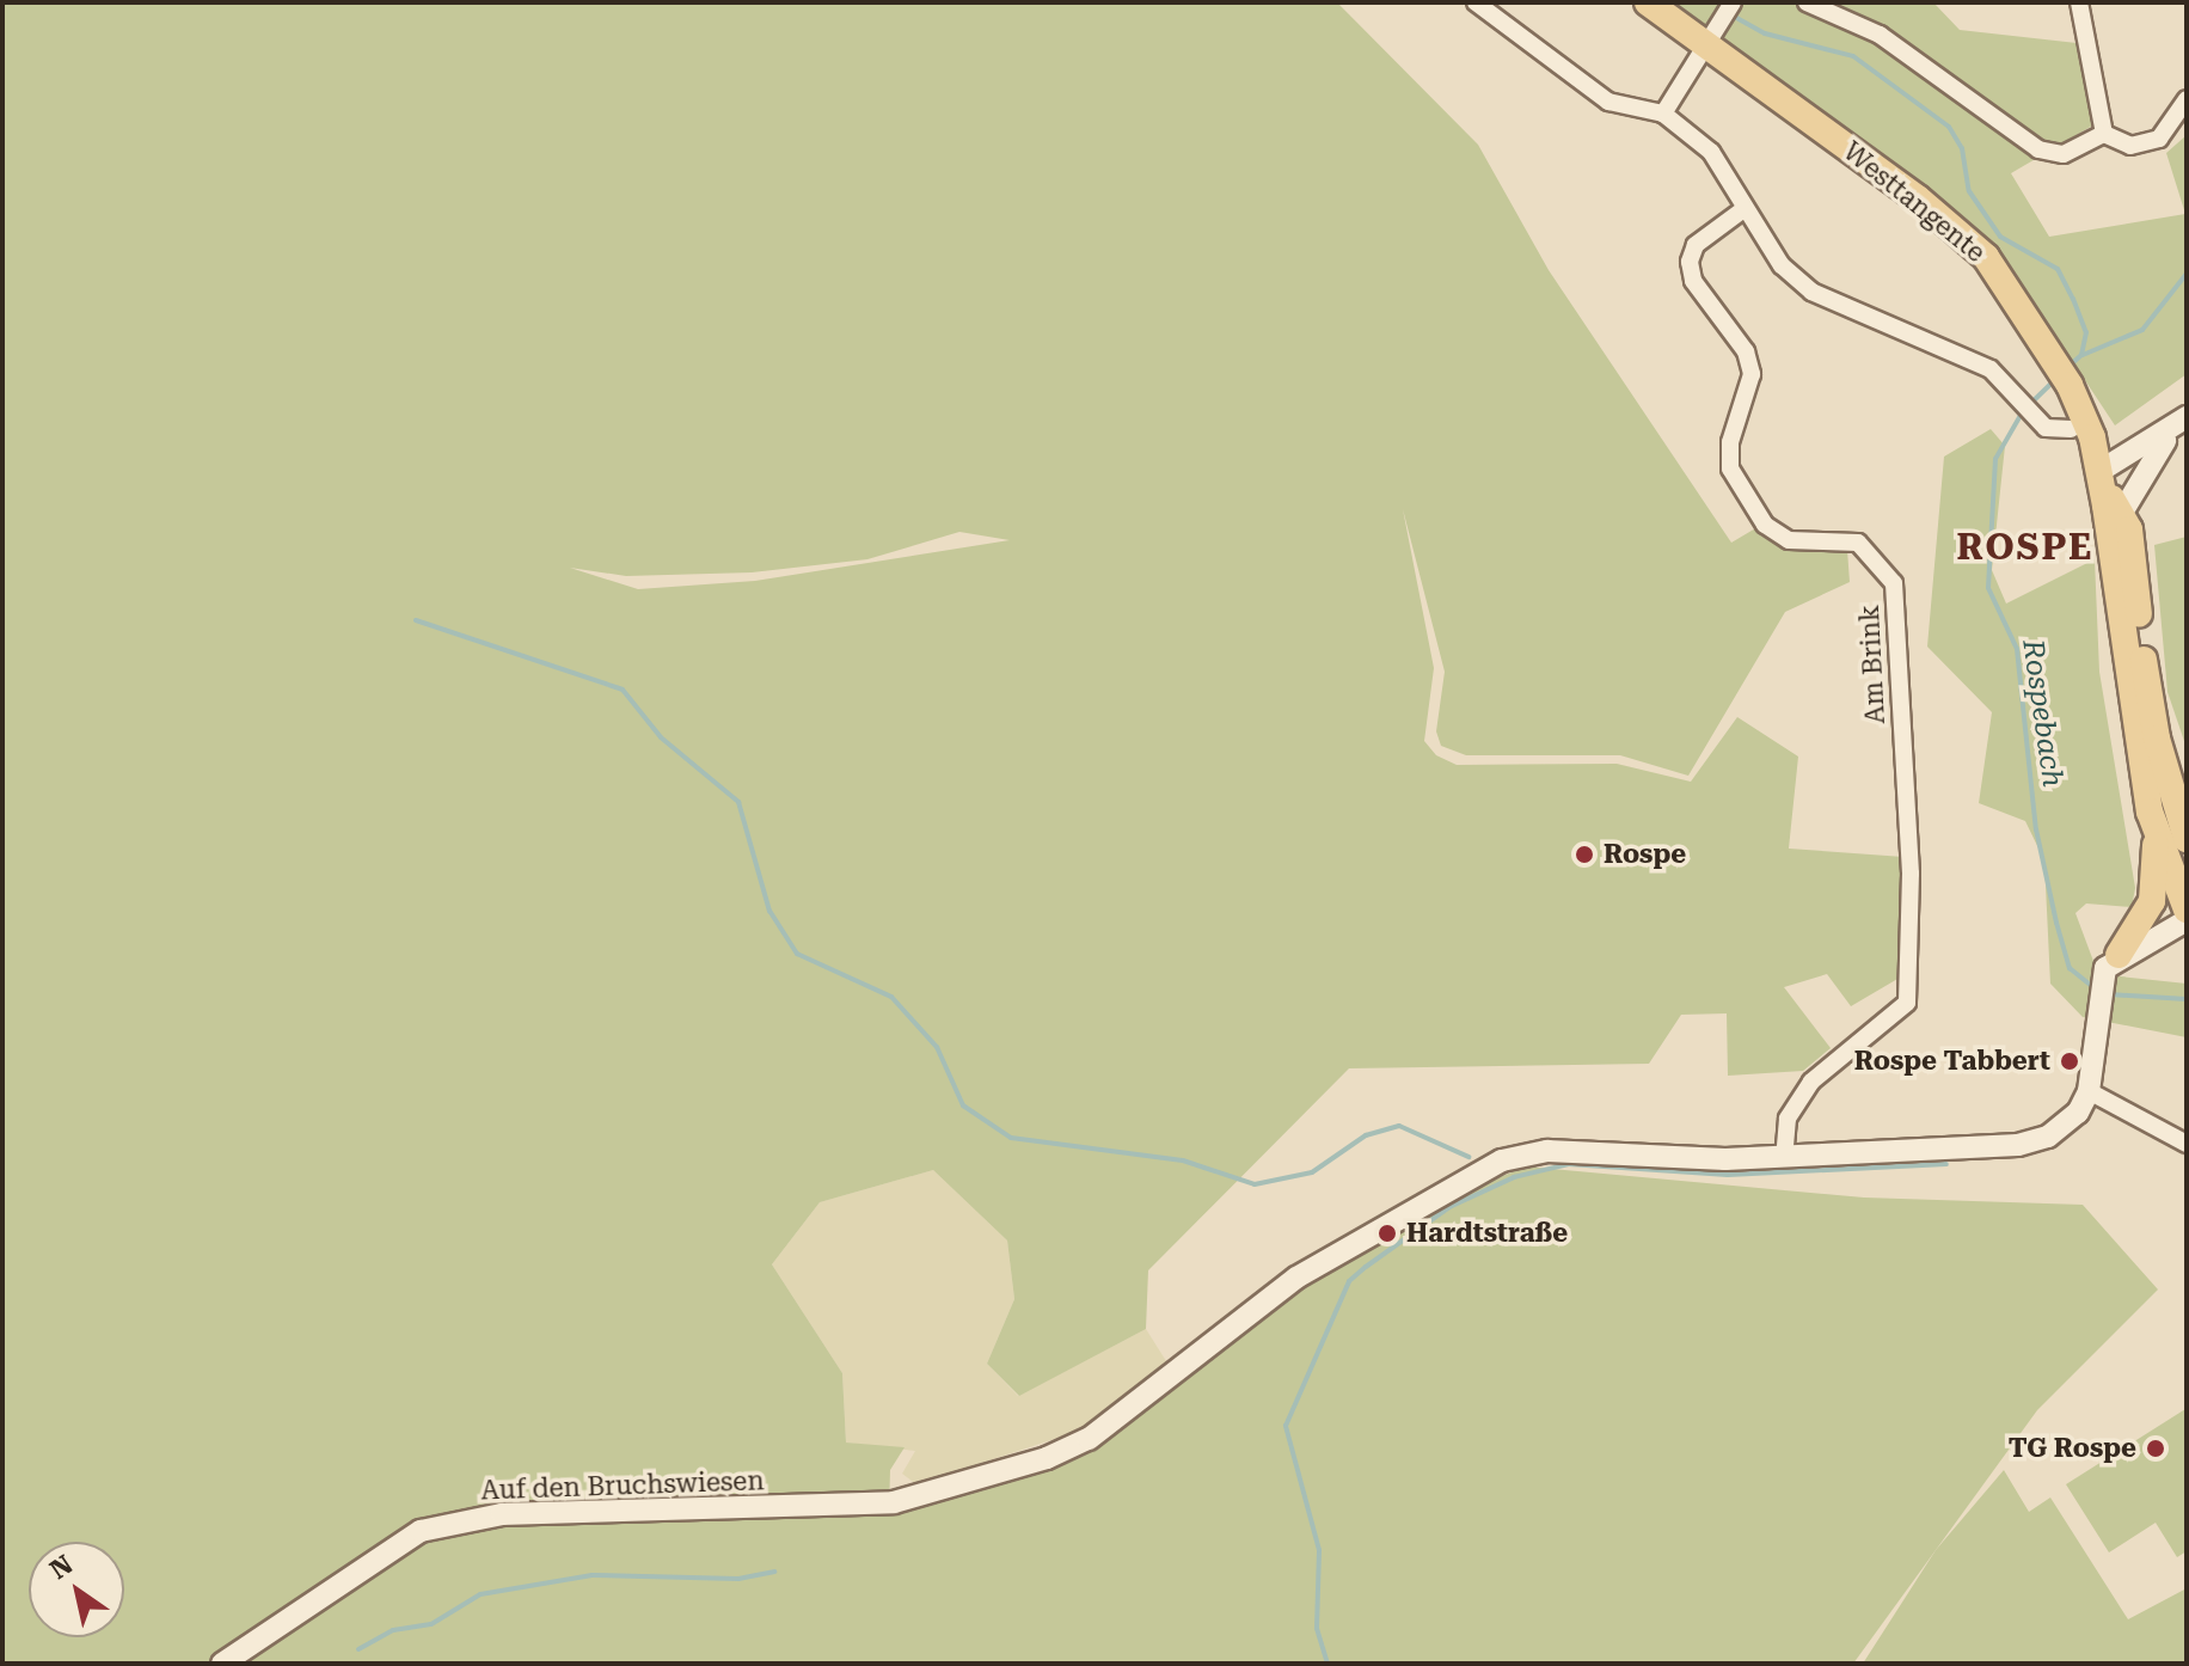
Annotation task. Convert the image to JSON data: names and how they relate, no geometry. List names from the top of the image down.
{
  "streets": {
    "main road": ["Westtangente"],
    "street": ["Am Brink", "Auf den Bruchswiesen"]
  },
  "crossings": [
    ["Am Brink", "Auf den Bruchswiesen"]
  ],
  "districts": ["ROSPE"],
  "water": ["Rospebach"],
  "places": [
    "Rospe",
    "Rospe Tabbert",
    "Hardtstraße",
    "TG Rospe"
  ],
  "north": "top left"
}
